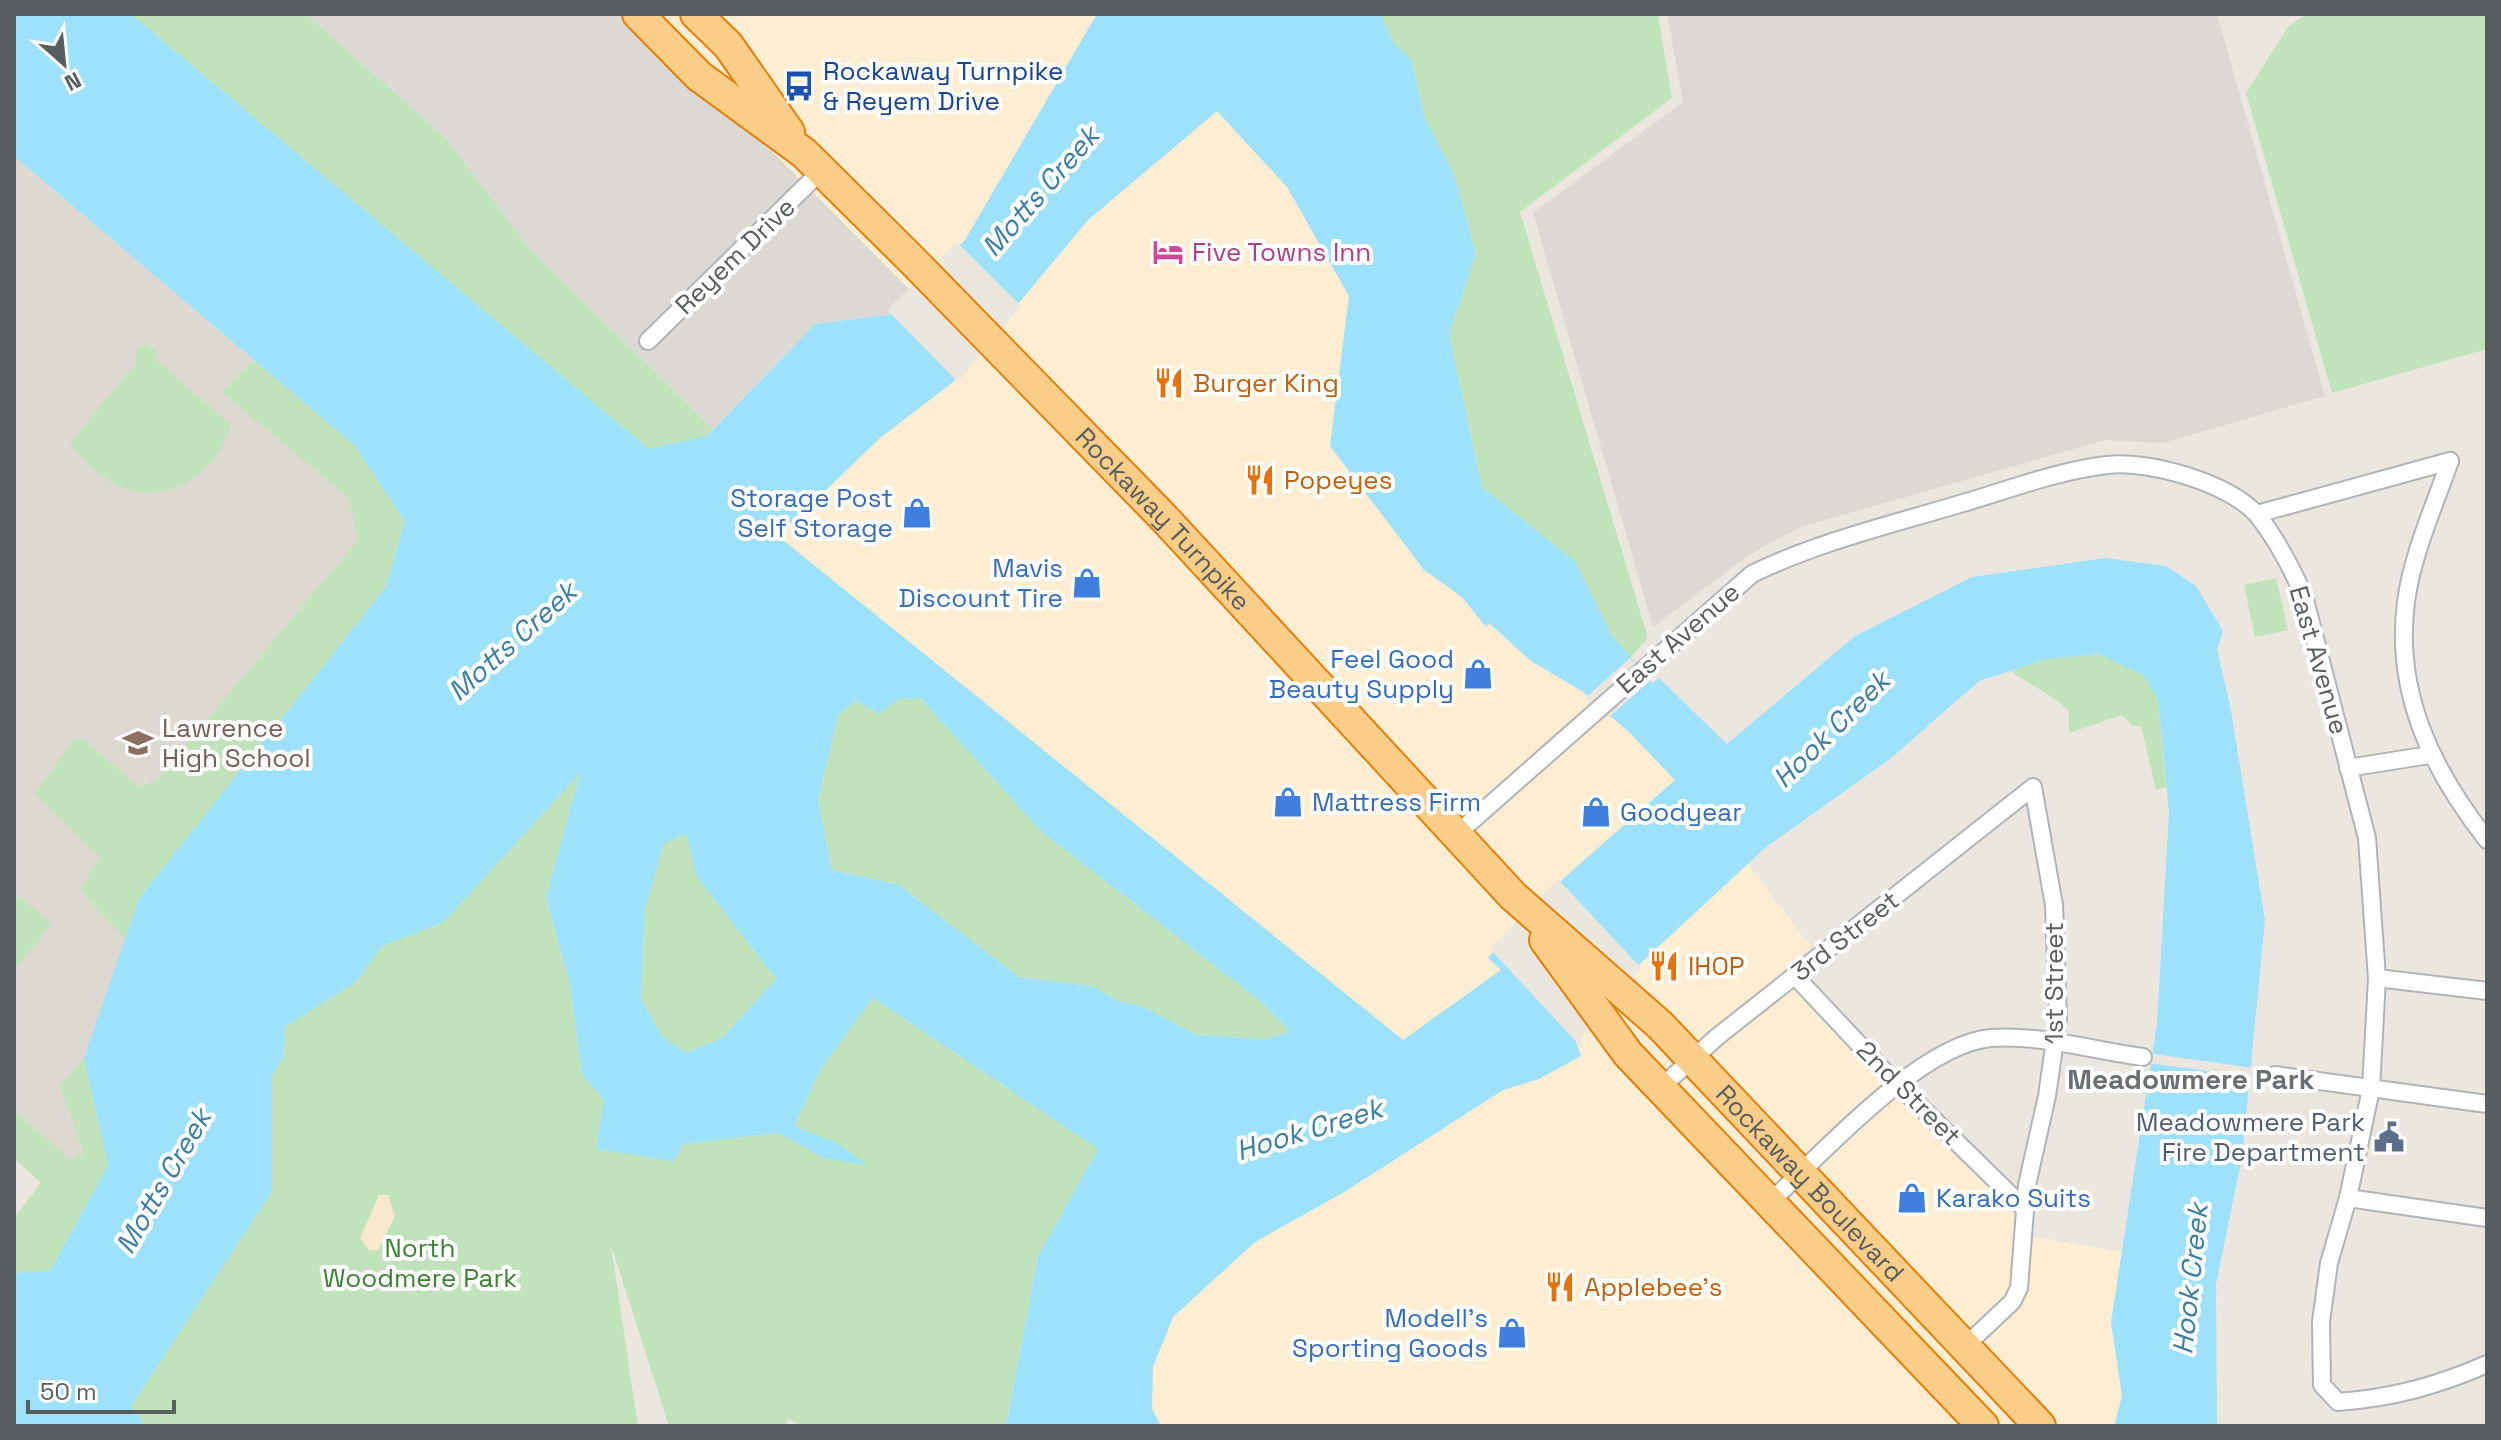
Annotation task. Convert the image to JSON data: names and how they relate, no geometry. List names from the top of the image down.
{
  "streets": {
    "highway": ["Rockaway Turnpike", "Rockaway Boulevard"],
    "street": [
      "Reyem Drive",
      "East Avenue",
      "3rd Street",
      "1st Street",
      "2nd Street"
    ]
  },
  "crossings": [
    ["Reyem Drive", "Rockaway Turnpike"],
    ["Rockaway Turnpike", "East Avenue"],
    ["Rockaway Turnpike", "Rockaway Boulevard"],
    ["3rd Street", "1st Street"],
    ["3rd Street", "2nd Street"],
    ["3rd Street", "Rockaway Boulevard"],
    ["1st Street", "2nd Street"],
    ["1st Street", "Rockaway Boulevard"]
  ],
  "districts": ["Meadowmere Park"],
  "water": ["Motts Creek", "Hook Creek"],
  "parks": ["North Woodmere Park"],
  "places": {
    "bus stop": ["Rockaway Turnpike & Reyem Drive"],
    "hotel": ["Five Towns Inn"],
    "restaurant": [
      "Burger King",
      "Popeyes",
      "IHOP",
      "Applebee's"
    ],
    "shop": [
      "Storage Post Self Storage",
      "Mavis Discount Tire",
      "Feel Good Beauty Supply",
      "Mattress Firm",
      "Goodyear",
      "Karako Suits",
      "Modell's Sporting Goods"
    ],
    "school or university": ["Lawrence High School"],
    "public building": ["Meadowmere Park Fire Department"]
  },
  "scale_bar": "50 m",
  "north": "bottom right"
}
